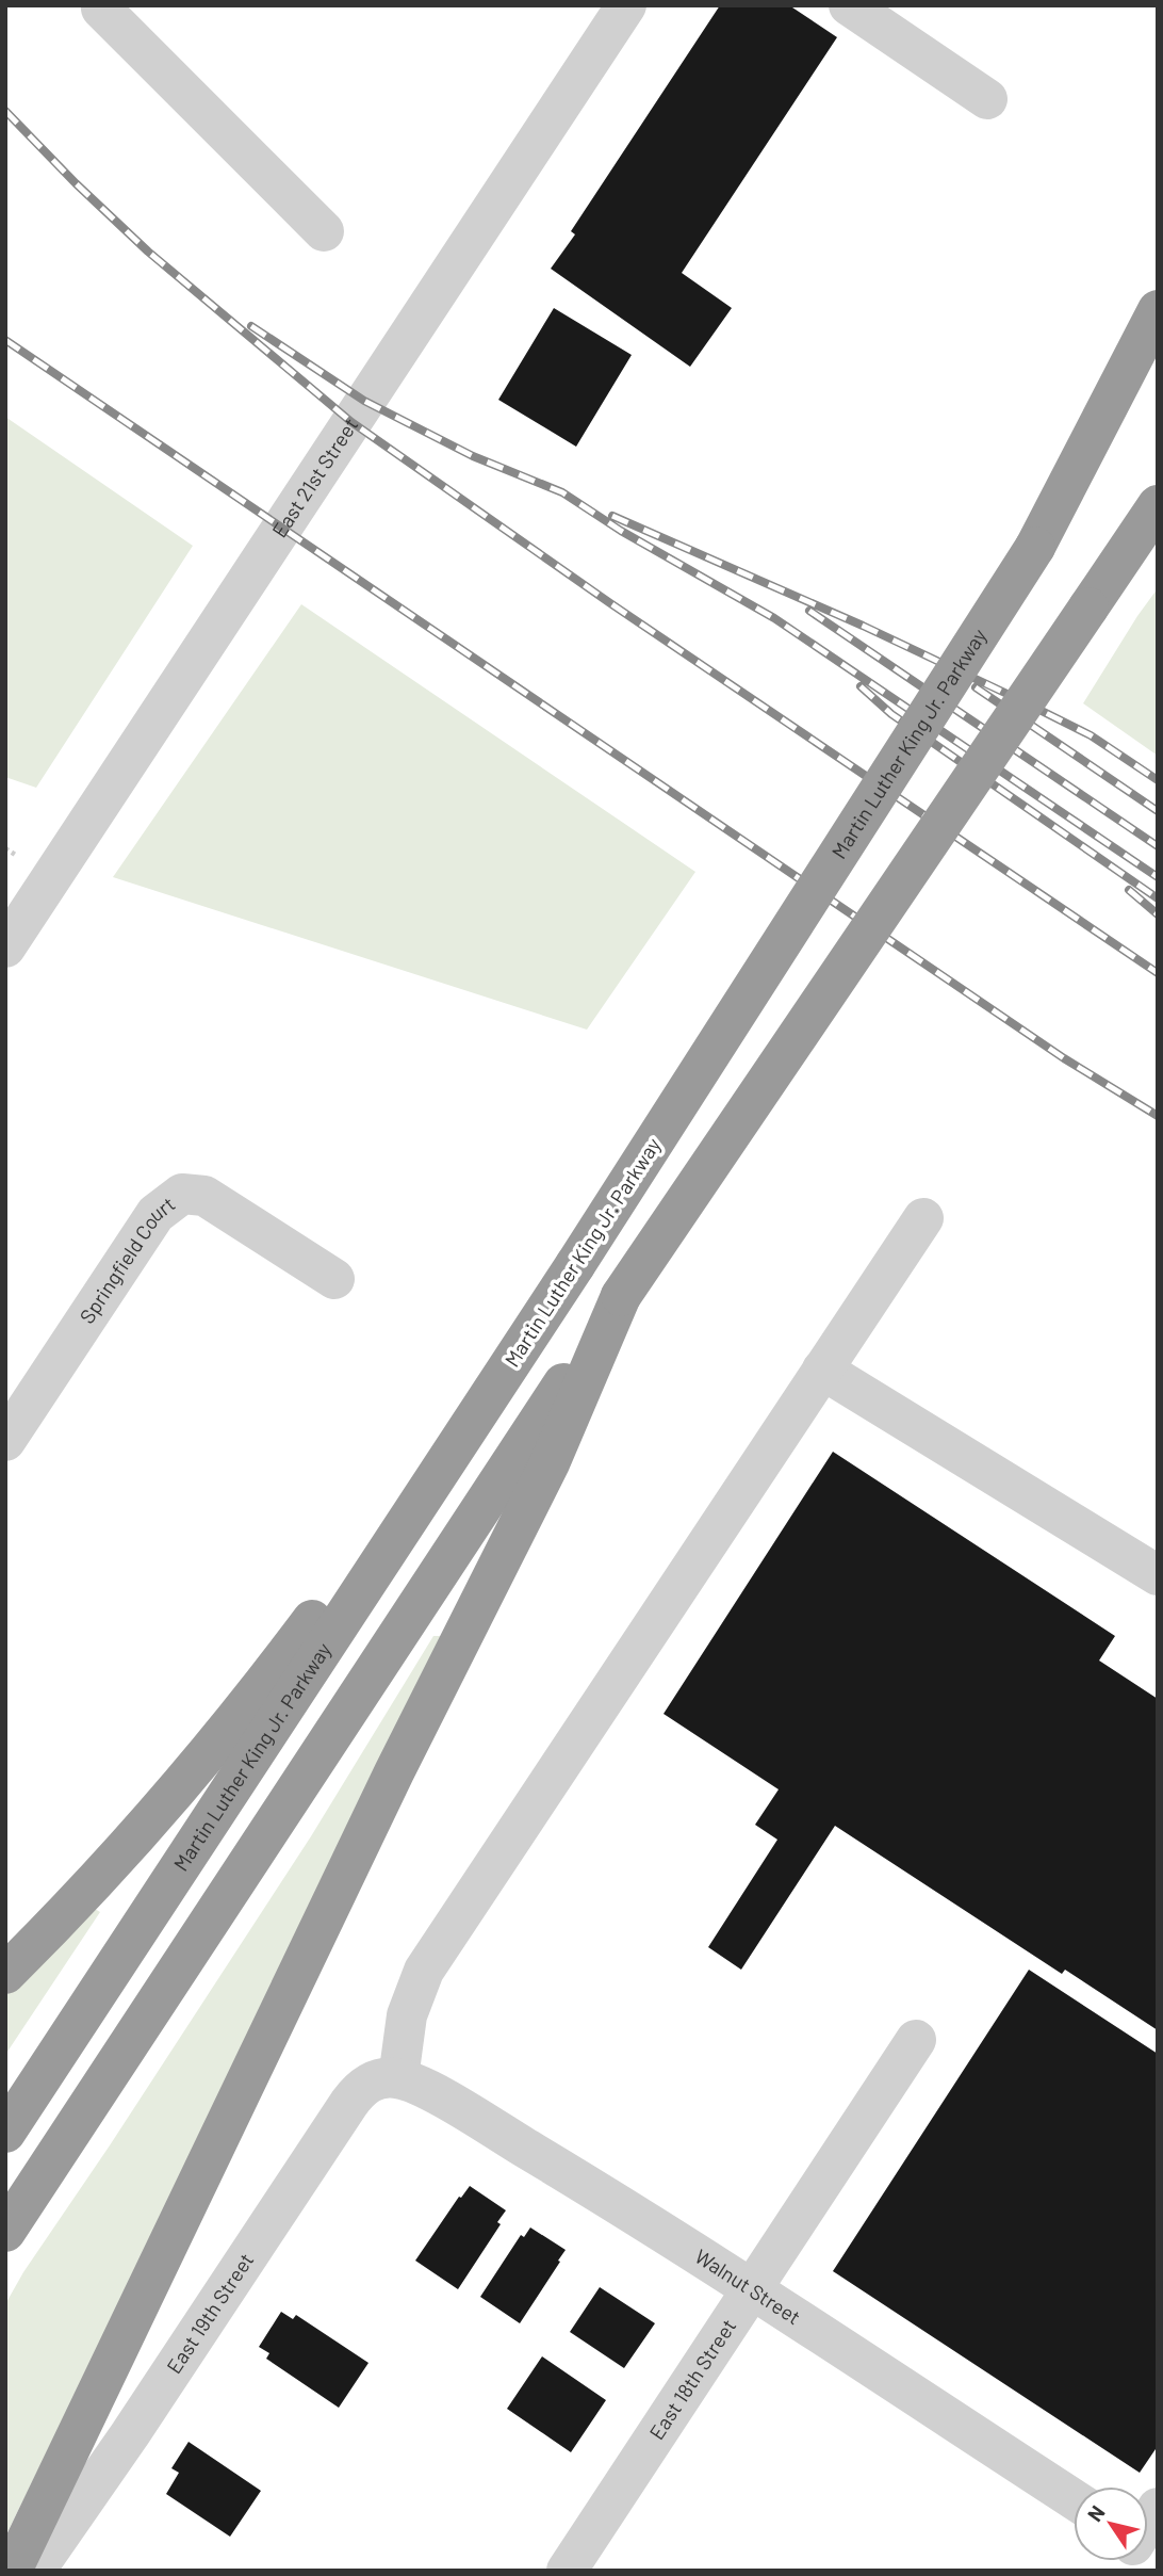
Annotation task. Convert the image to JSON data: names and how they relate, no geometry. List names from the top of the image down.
{
  "streets": {
    "highway": ["Martin Luther King Jr. Parkway"],
    "street": [
      "East 21st Street",
      "Springfield Court",
      "Walnut Street",
      "East 19th Street",
      "East 18th Street"
    ]
  },
  "crossings": [
    ["Walnut Street", "East 19th Street"],
    ["Walnut Street", "East 18th Street"]
  ],
  "north": "top left"
}
